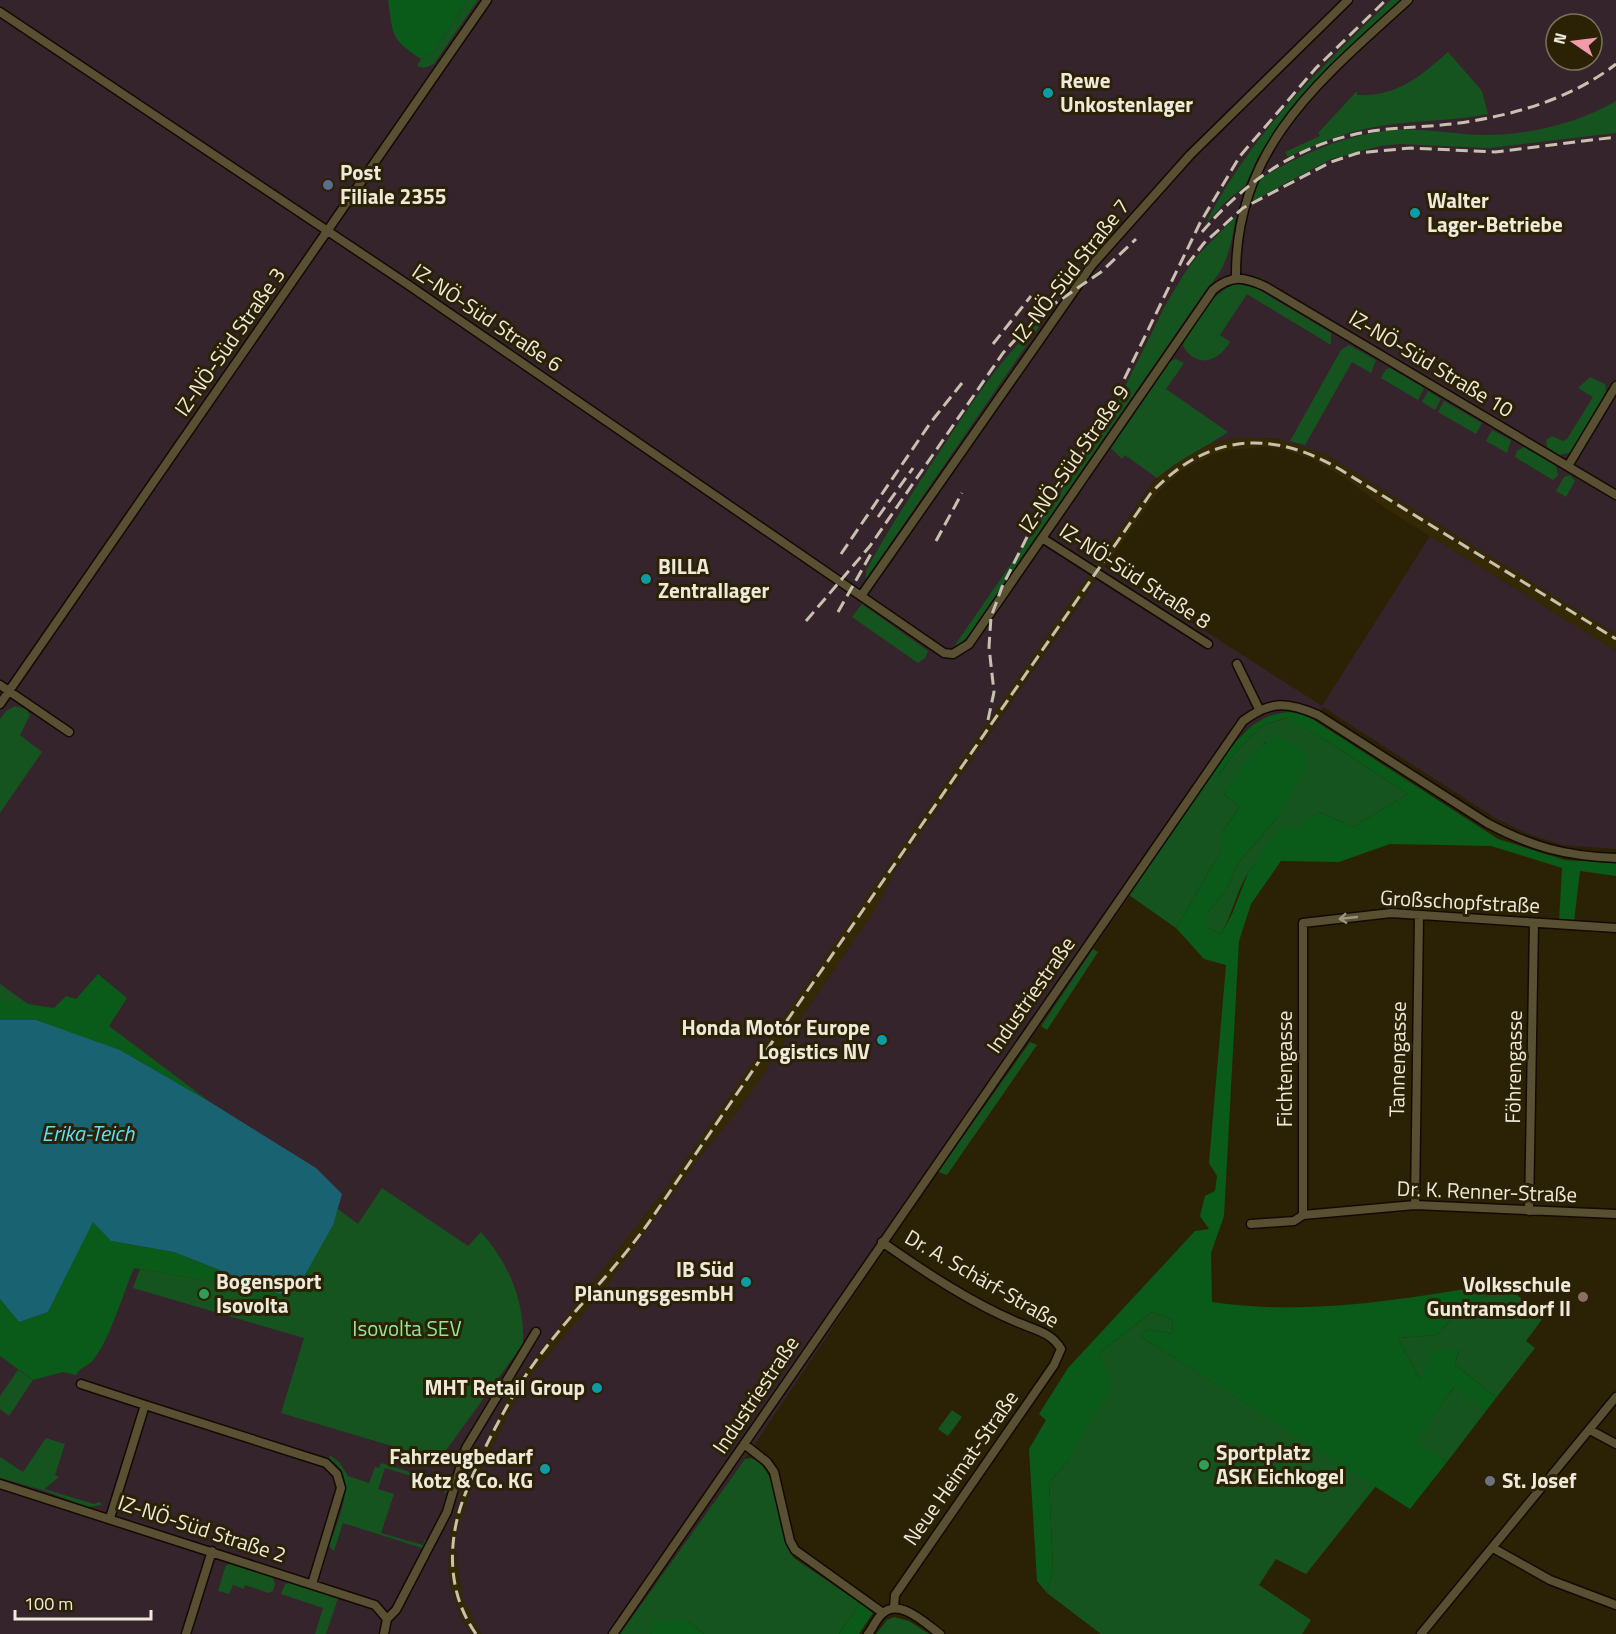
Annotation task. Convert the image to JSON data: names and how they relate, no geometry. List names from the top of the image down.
{
  "streets": {
    "street": [
      "IZ-NÖ-Süd Straße 7",
      "IZ-NÖ-Süd Straße 6",
      "IZ-NÖ-Süd Straße 3",
      "IZ-NÖ-Süd Straße 10",
      "IZ-NÖ-Süd Straße 9",
      "IZ-NÖ-Süd Straße 8",
      "Großschopfstraße",
      "Industriestraße",
      "Tannengasse",
      "Föhrengasse",
      "Fichtengasse",
      "Dr. K. Renner-Straße",
      "Dr. A. Schärf-Straße",
      "Neue Heimat-Straße",
      "IZ-NÖ-Süd Straße 2"
    ]
  },
  "crossings": [
    ["IZ-NÖ-Süd Straße 7", "IZ-NÖ-Süd Straße 6"],
    ["IZ-NÖ-Süd Straße 6", "IZ-NÖ-Süd Straße 3"],
    ["IZ-NÖ-Süd Straße 6", "IZ-NÖ-Süd Straße 9"],
    ["IZ-NÖ-Süd Straße 10", "IZ-NÖ-Süd Straße 9"],
    ["IZ-NÖ-Süd Straße 9", "IZ-NÖ-Süd Straße 8"],
    ["Großschopfstraße", "Tannengasse"],
    ["Großschopfstraße", "Föhrengasse"],
    ["Großschopfstraße", "Fichtengasse"],
    ["Industriestraße", "Dr. A. Schärf-Straße"],
    ["Tannengasse", "Dr. K. Renner-Straße"],
    ["Föhrengasse", "Dr. K. Renner-Straße"],
    ["Fichtengasse", "Dr. K. Renner-Straße"],
    ["Dr. A. Schärf-Straße", "Neue Heimat-Straße"]
  ],
  "one_way": ["Großschopfstraße"],
  "water": ["Erika-Teich"],
  "parks": ["Isovolta SEV"],
  "places": [
    "Rewe Unkostenlager",
    "Post Filiale 2355",
    "Walter Lager-Betriebe",
    "BILLA Zentrallager",
    "Honda Motor Europe Logistics NV",
    "IB Süd PlanungsgesmbH",
    "Bogensport Isovolta",
    "Volksschule Guntramsdorf II",
    "MHT Retail Group",
    "Sportplatz ASK Eichkogel",
    "Fahrzeugbedarf Kotz & Co. KG",
    "St. Josef"
  ],
  "scale_bar": "100 m",
  "north": "left"
}
